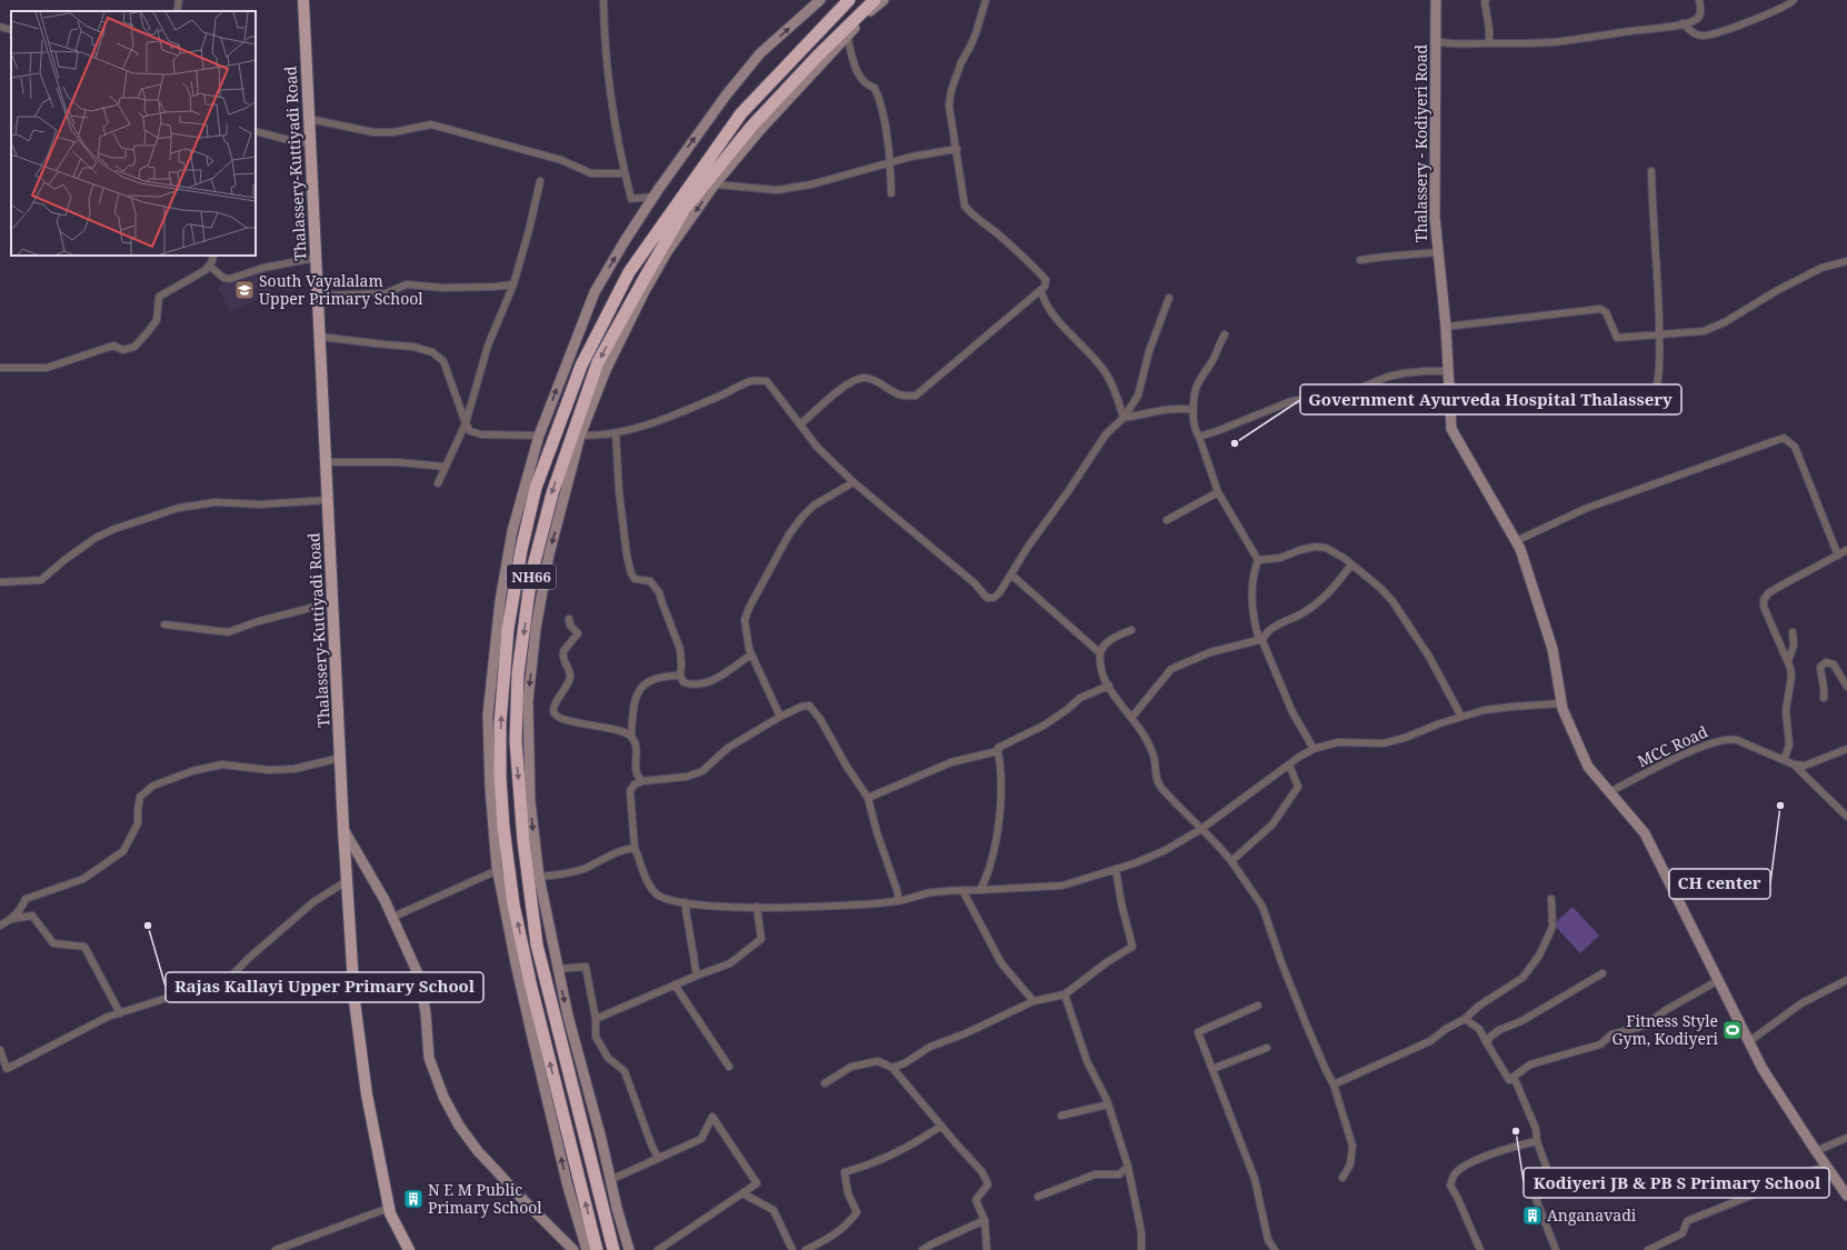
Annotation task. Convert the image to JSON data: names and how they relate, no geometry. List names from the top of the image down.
{
  "streets": {
    "highway": ["NH66"],
    "main road": ["Thalassery-Kuttiyadi Road"],
    "street": ["Thalassery - Kodiyeri Road", "MCC Road"]
  },
  "crossings": [
    ["Thalassery - Kodiyeri Road", "MCC Road"]
  ],
  "places": {
    "school or university": ["South Vayalalam Upper Primary School"],
    "other": [
      "Government Ayurveda Hospital Thalassery",
      "CH center",
      "Rajas Kallayi Upper Primary School",
      "Kodiyeri JB & PB S Primary School"
    ],
    "sports": ["Fitness Style Gym, Kodiyeri"],
    "building": ["N E M Public Primary School", "Anganavadi"]
  }
}
